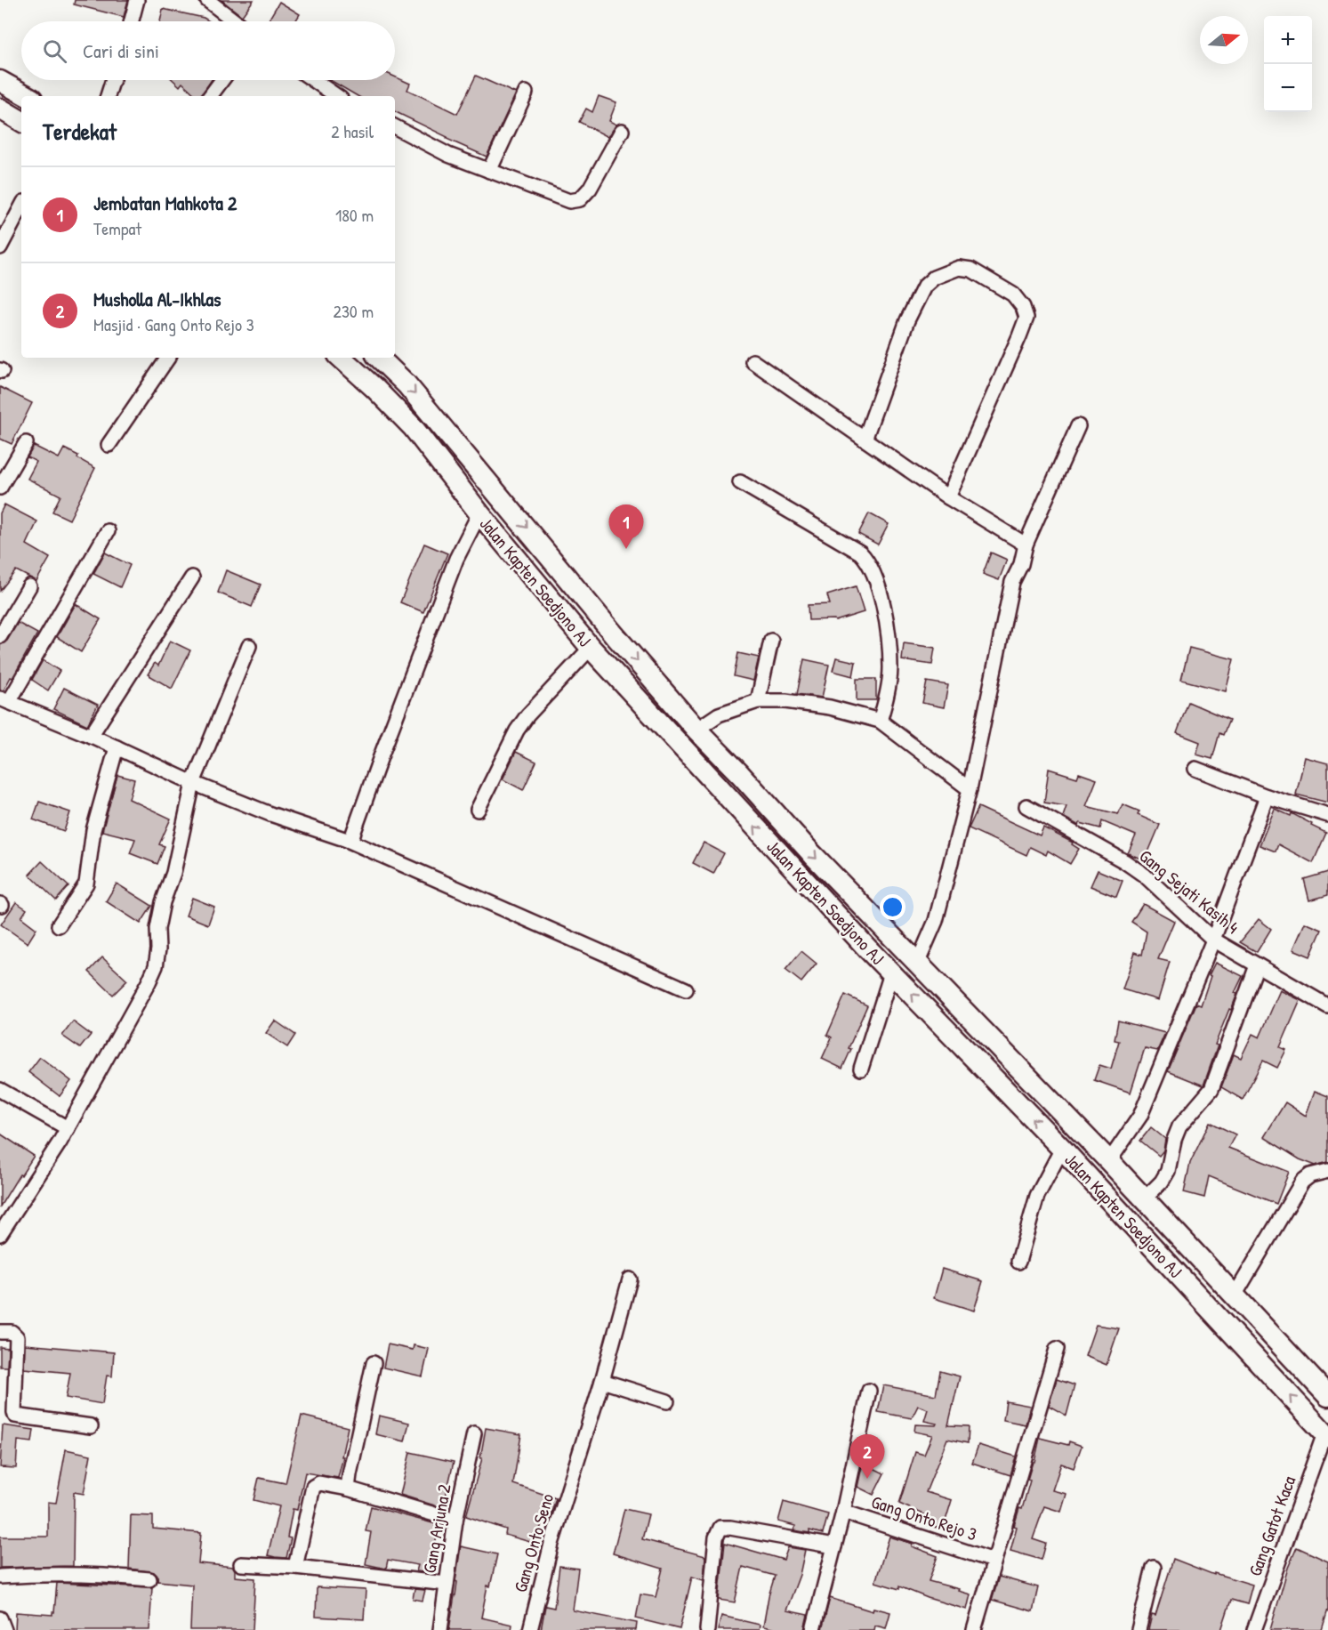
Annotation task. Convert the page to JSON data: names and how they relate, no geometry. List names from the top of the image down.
{
  "streets": {
    "main road": ["Jalan Kapten Soedjono AJ"],
    "street": [
      "Gang Sejati Kasih 4",
      "Gang Onto Rejo 3",
      "Gang Gatot Kaca",
      "Gang Arjuna 2",
      "Gang Onto Seno"
    ]
  },
  "crossings": [
    ["Jalan Kapten Soedjono AJ", "Gang Gatot Kaca"]
  ],
  "north": "right",
  "page": {
    "map_buttons": ["+", "−"],
    "search": "Cari di sini",
    "heading": ["Terdekat", "2 hasil"],
    "list": [
      {
        "mark": "1",
        "name": "Jembatan Mahkota 2",
        "note": "Tempat",
        "value": "180 m"
      },
      {
        "mark": "2",
        "name": "Musholla Al-Ikhlas",
        "note": "Masjid · Gang Onto Rejo 3",
        "value": "230 m"
      }
    ],
    "pins": ["1", "2"]
  }
}
